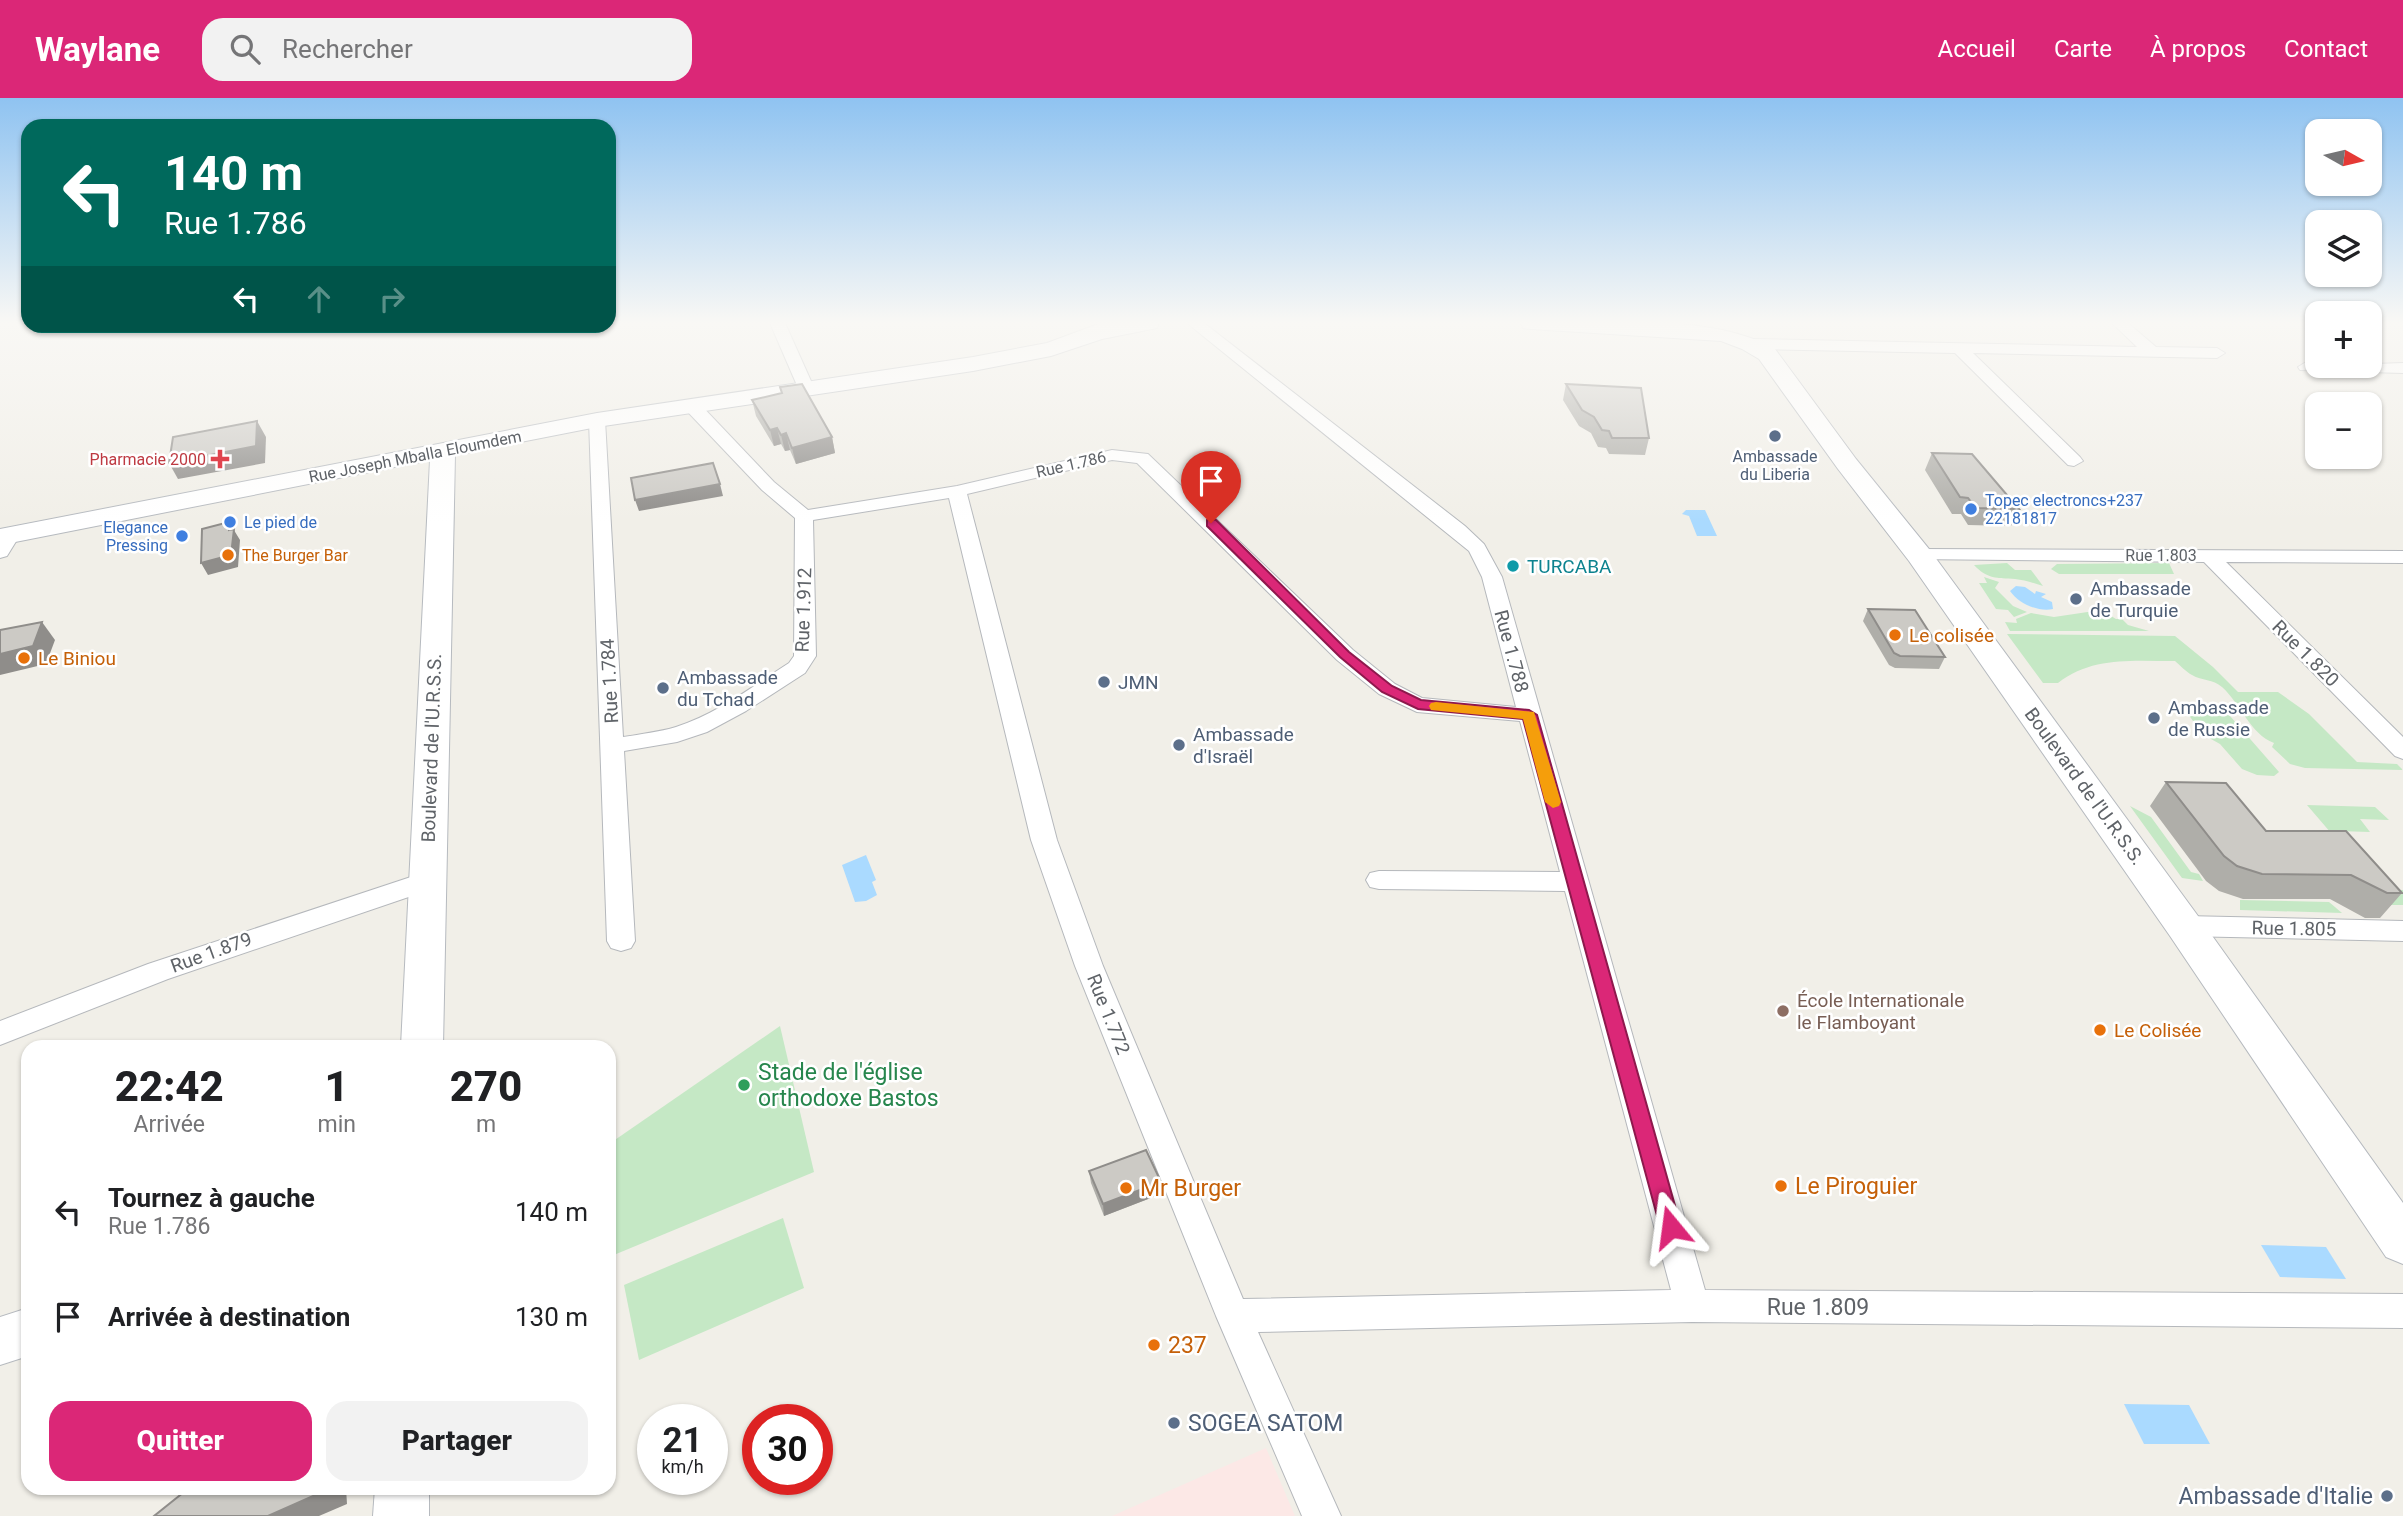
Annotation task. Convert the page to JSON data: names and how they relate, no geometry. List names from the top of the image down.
{
  "streets": {
    "street": [
      "Rue Joseph Mballa Eloumdem",
      "Rue 1.786",
      "Rue 1.803",
      "Rue 1.912",
      "Rue 1.788",
      "Rue 1.820",
      "Rue 1.784",
      "Boulevard de l'U.R.S.S.",
      "Rue 1.805",
      "Rue 1.879",
      "Rue 1.772",
      "Rue 1.809"
    ]
  },
  "crossings": [
    ["Rue Joseph Mballa Eloumdem", "Rue 1.784"],
    ["Rue Joseph Mballa Eloumdem", "Boulevard de l'U.R.S.S."],
    ["Rue 1.786", "Rue 1.912"],
    ["Rue 1.786", "Rue 1.788"],
    ["Rue 1.786", "Rue 1.772"],
    ["Rue 1.803", "Rue 1.820"],
    ["Rue 1.803", "Boulevard de l'U.R.S.S."],
    ["Rue 1.912", "Rue 1.784"],
    ["Rue 1.788", "Rue 1.809"],
    ["Boulevard de l'U.R.S.S.", "Rue 1.805"],
    ["Boulevard de l'U.R.S.S.", "Rue 1.879"],
    ["Rue 1.772", "Rue 1.809"]
  ],
  "places": {
    "other": [
      "Ambassade du Liberia",
      "Topec electroncs+237 22181817",
      "Le pied de",
      "Elegance Pressing",
      "The Burger Bar",
      "TURCABA",
      "Ambassade de Turquie",
      "Le colisée",
      "Le Biniou",
      "JMN",
      "Ambassade du Tchad",
      "Ambassade de Russie",
      "Ambassade d'Israël",
      "École Internationale le Flamboyant",
      "Le Colisée",
      "Stade de l'église orthodoxe Bastos",
      "Le Piroguier",
      "Mr Burger",
      "237",
      "SOGEA SATOM",
      "Ambassade d'Italie"
    ],
    "health": ["Pharmacie 2000"]
  },
  "north": "right",
  "page": {
    "header": "Waylane",
    "search": "Rechercher",
    "nav": [
      "Accueil",
      "Carte",
      "À propos",
      "Contact"
    ],
    "map_buttons": ["+", "−"],
    "turn": ["140 m", "Rue 1.786"],
    "eta": [
      "22:42",
      "Arrivée",
      "1",
      "min",
      "270",
      "m"
    ],
    "list": [
      {
        "name": "Tournez à gauche",
        "note": "Rue 1.786",
        "value": "140 m"
      },
      {
        "name": "Arrivée à destination",
        "value": "130 m"
      }
    ],
    "buttons": ["Quitter", "Partager"],
    "speed": "21 km/h",
    "limit": "30"
  }
}
